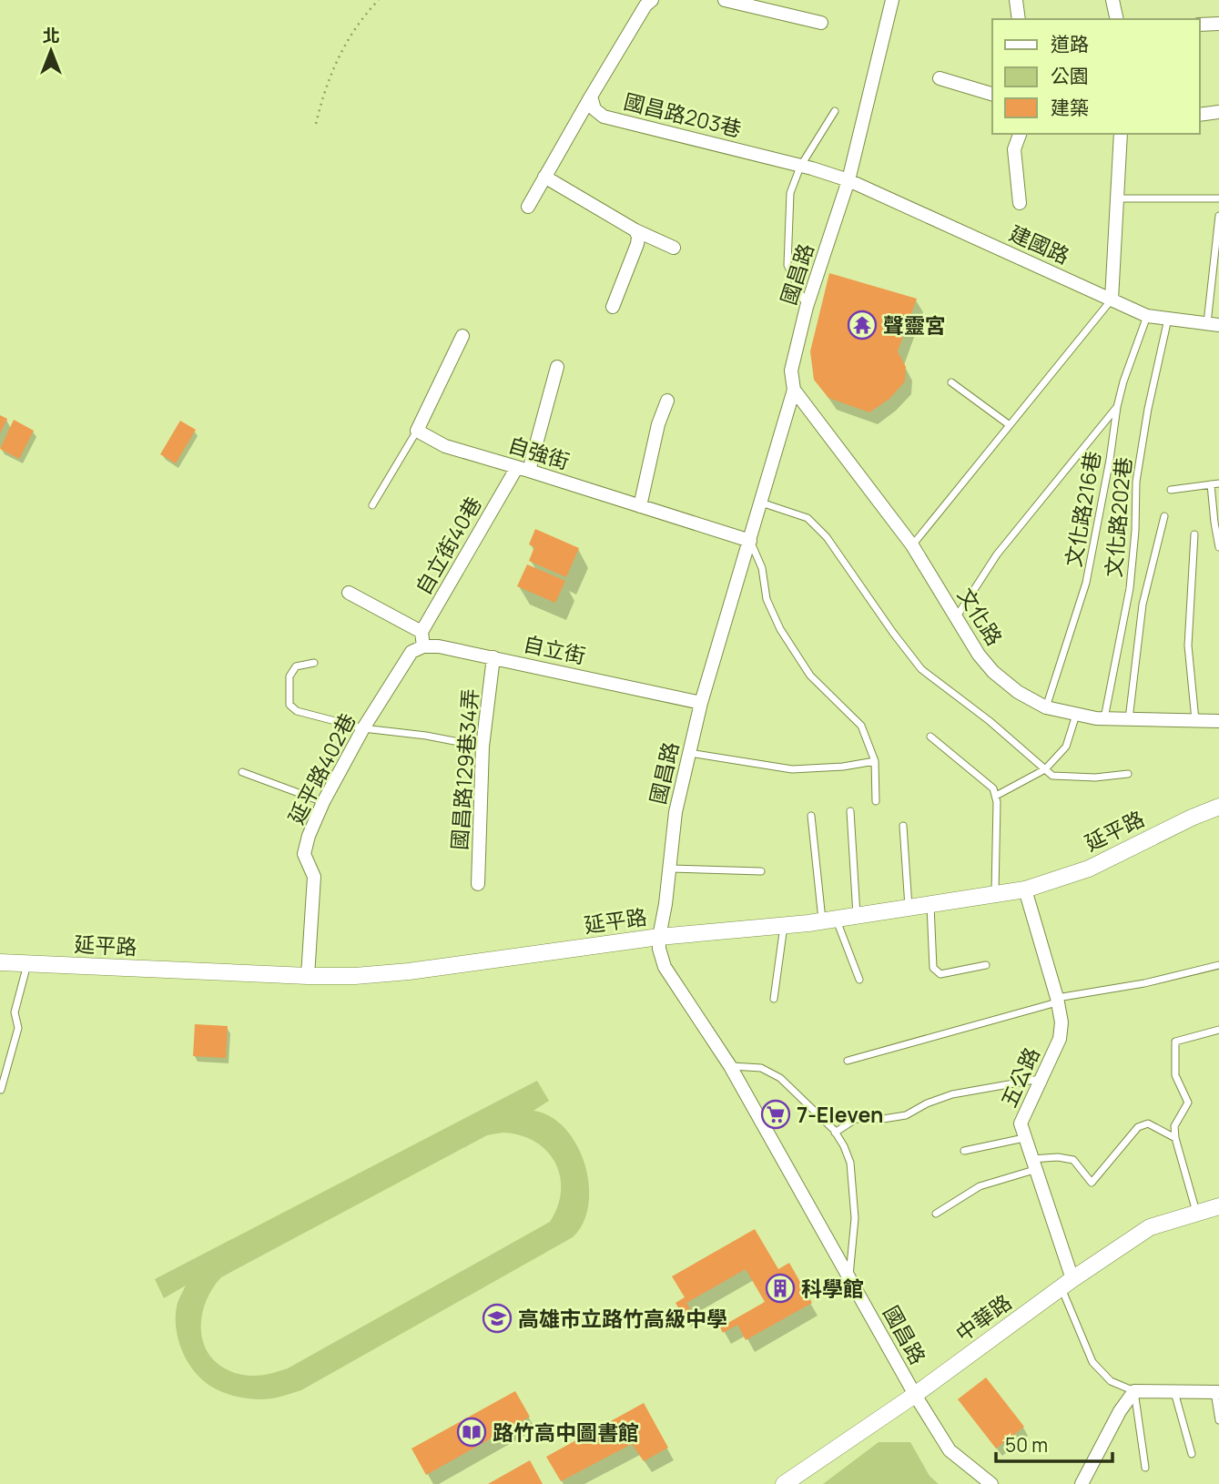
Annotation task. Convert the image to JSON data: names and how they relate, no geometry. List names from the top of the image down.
{
  "streets": {
    "street": [
      "國昌路203巷",
      "建國路",
      "國昌路",
      "自強街",
      "自立街40巷",
      "文化路",
      "自立街",
      "延平路402巷",
      "國昌路129巷34弄",
      "延平路",
      "五公路",
      "中華路"
    ],
    "lane": ["文化路216巷", "文化路202巷"]
  },
  "crossings": [
    ["國昌路203巷", "建國路"],
    ["國昌路203巷", "國昌路"],
    ["建國路", "國昌路"],
    ["建國路", "文化路216巷"],
    ["建國路", "文化路202巷"],
    ["國昌路", "自強街"],
    ["國昌路", "文化路"],
    ["國昌路", "自立街"],
    ["國昌路", "延平路"],
    ["國昌路", "中華路"],
    ["自強街", "自立街40巷"],
    ["文化路216巷", "文化路"],
    ["文化路202巷", "文化路"],
    ["自立街", "延平路402巷"],
    ["自立街", "國昌路129巷34弄"],
    ["延平路402巷", "延平路"],
    ["延平路", "五公路"],
    ["五公路", "中華路"]
  ],
  "places": {
    "temple": ["聲靈宮"],
    "supermarket": ["7-Eleven"],
    "building": ["科學館"],
    "school or university": ["高雄市立路竹高級中學"],
    "library": ["路竹高中圖書館"]
  },
  "legend": ["道路", "公園", "建築"],
  "scale_bar": "50 m",
  "north": "top"
}
